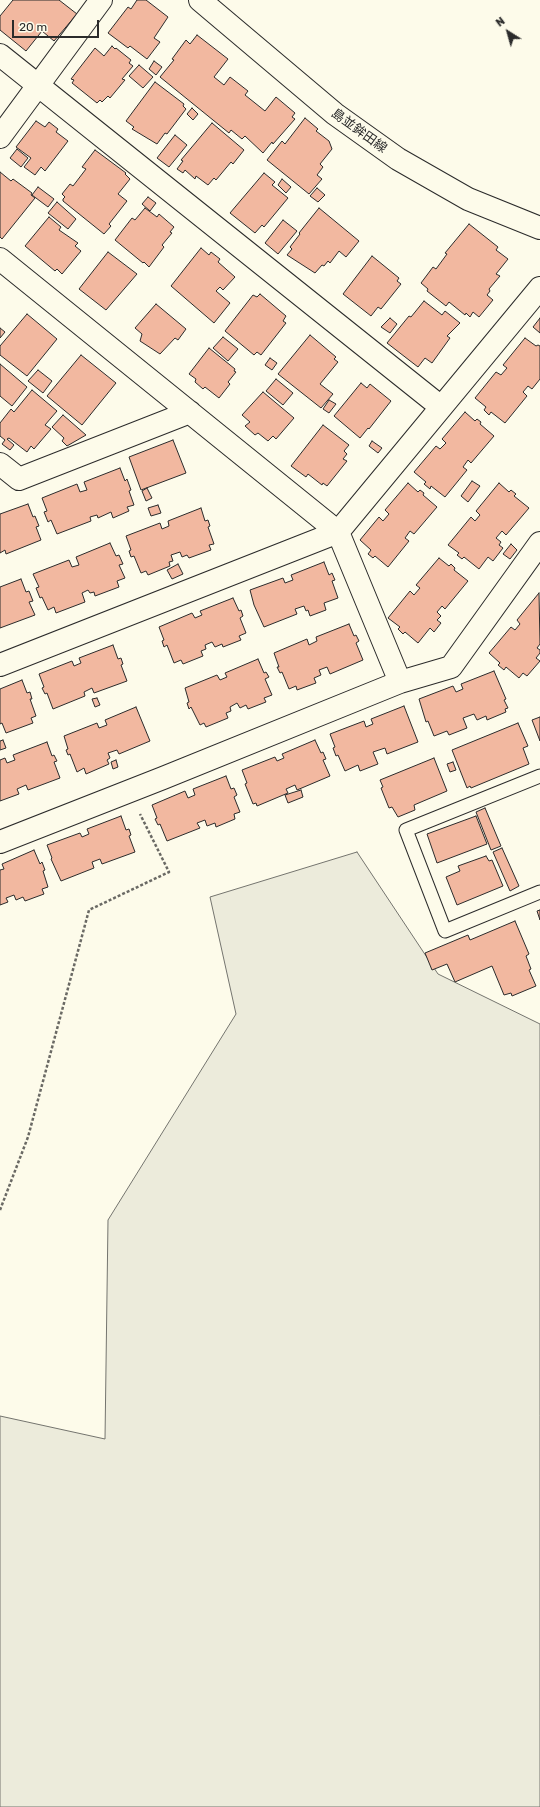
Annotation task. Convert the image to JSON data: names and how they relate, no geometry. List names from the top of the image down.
{
  "streets": {
    "street": ["島並鉾田線"]
  },
  "scale_bar": "20 m",
  "north": "top left"
}
